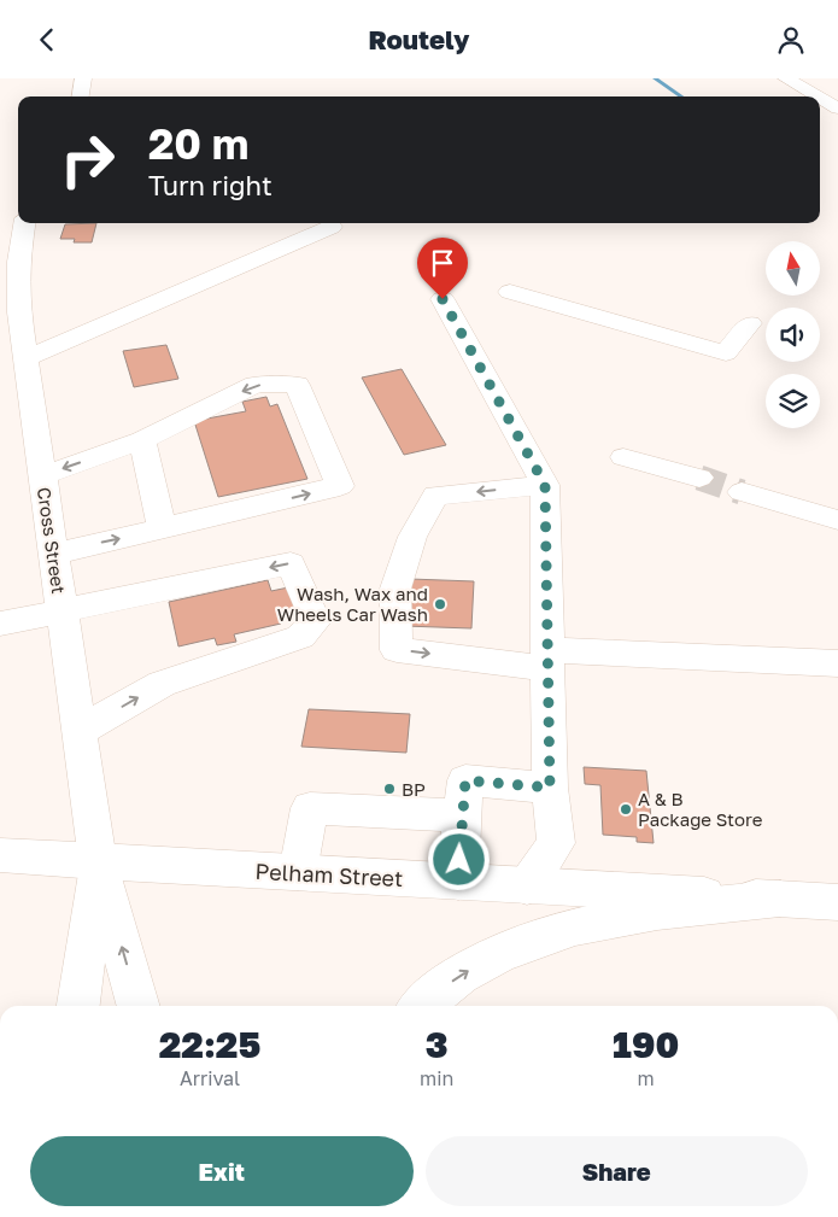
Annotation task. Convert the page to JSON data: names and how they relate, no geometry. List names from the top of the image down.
{
  "streets": {
    "main road": ["Cross Street", "Pelham Street"]
  },
  "crossings": [
    ["Cross Street", "Pelham Street"]
  ],
  "places": ["Wash, Wax and Wheels Car Wash", "BP", "A & B Package Store"],
  "north": "top",
  "page": {
    "header": "Routely",
    "turn": ["20 m", "Turn right"],
    "eta": [
      "22:25",
      "Arrival",
      "3",
      "min",
      "190",
      "m"
    ],
    "buttons": ["Exit", "Share"]
  }
}
